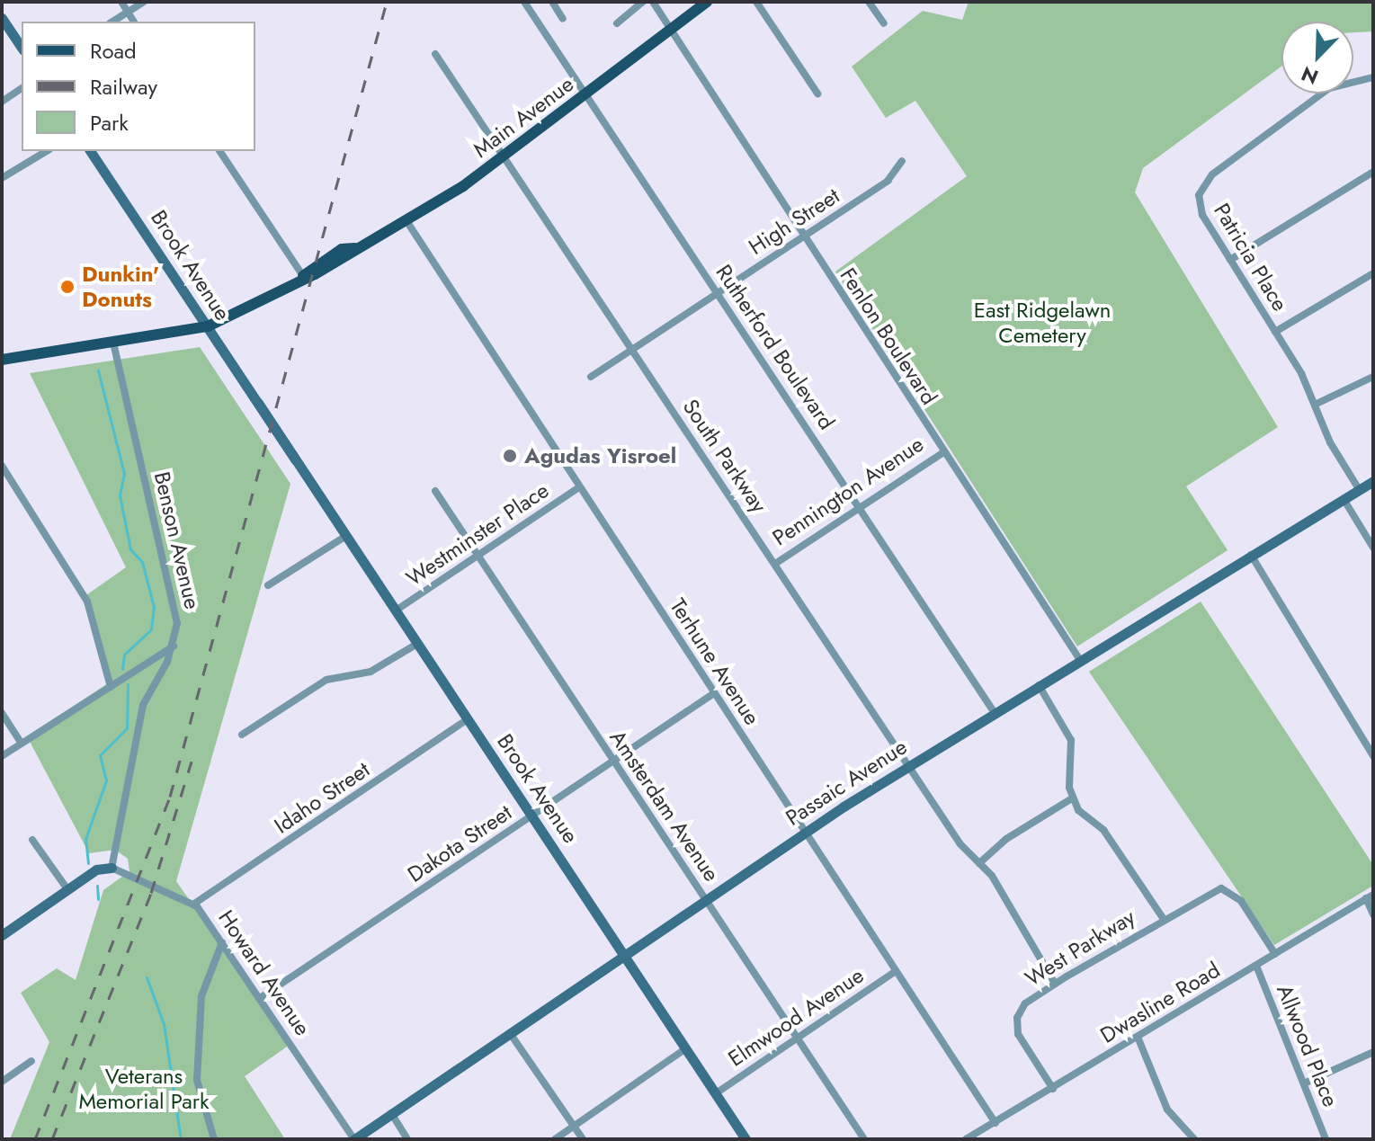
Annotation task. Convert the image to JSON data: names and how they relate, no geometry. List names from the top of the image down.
{
  "streets": {
    "main road": ["Main Avenue"],
    "street": [
      "High Street",
      "Patricia Place",
      "Brook Avenue",
      "Fenlon Boulevard",
      "Rutherford Boulevard",
      "South Parkway",
      "Pennington Avenue",
      "Westminster Place",
      "Benson Avenue",
      "Terhune Avenue",
      "Passaic Avenue",
      "Idaho Street",
      "Amsterdam Avenue",
      "Dakota Street",
      "West Parkway",
      "Howard Avenue",
      "Dwasline Road",
      "Elmwood Avenue",
      "Allwood Place"
    ]
  },
  "crossings": [
    ["Main Avenue", "Brook Avenue"],
    ["Main Avenue", "Fenlon Boulevard"],
    ["Main Avenue", "Rutherford Boulevard"],
    ["Main Avenue", "South Parkway"],
    ["Main Avenue", "Benson Avenue"],
    ["Main Avenue", "Terhune Avenue"],
    ["High Street", "Fenlon Boulevard"],
    ["High Street", "Rutherford Boulevard"],
    ["High Street", "South Parkway"],
    ["Patricia Place", "Passaic Avenue"],
    ["Brook Avenue", "Westminster Place"],
    ["Brook Avenue", "Passaic Avenue"],
    ["Brook Avenue", "Idaho Street"],
    ["Brook Avenue", "Dakota Street"],
    ["Brook Avenue", "Elmwood Avenue"],
    ["Fenlon Boulevard", "Pennington Avenue"],
    ["Fenlon Boulevard", "Passaic Avenue"],
    ["Rutherford Boulevard", "Pennington Avenue"],
    ["Rutherford Boulevard", "Passaic Avenue"],
    ["South Parkway", "Pennington Avenue"],
    ["South Parkway", "Passaic Avenue"],
    ["South Parkway", "West Parkway"],
    ["Westminster Place", "Terhune Avenue"],
    ["Westminster Place", "Amsterdam Avenue"],
    ["Terhune Avenue", "Passaic Avenue"],
    ["Terhune Avenue", "Dakota Street"],
    ["Terhune Avenue", "Dwasline Road"],
    ["Terhune Avenue", "Elmwood Avenue"],
    ["Passaic Avenue", "Amsterdam Avenue"],
    ["Passaic Avenue", "Howard Avenue"],
    ["Idaho Street", "Howard Avenue"],
    ["Amsterdam Avenue", "Dakota Street"],
    ["Amsterdam Avenue", "Elmwood Avenue"],
    ["Dakota Street", "Howard Avenue"],
    ["West Parkway", "Dwasline Road"],
    ["Dwasline Road", "Allwood Place"]
  ],
  "parks": ["East Ridgelawn Cemetery", "Veterans Memorial Park"],
  "places": ["Dunkin' Donuts", "Agudas Yisroel"],
  "legend": ["Road", "Railway", "Park"],
  "north": "bottom left"
}
